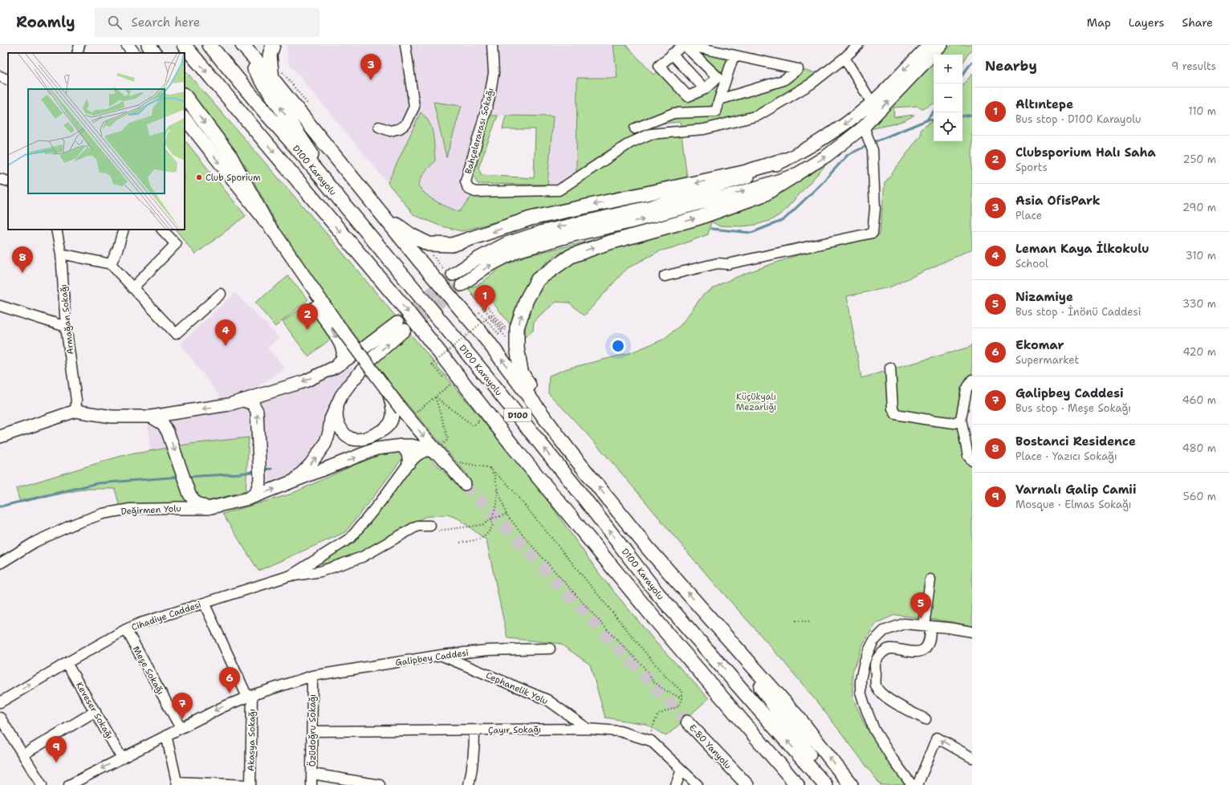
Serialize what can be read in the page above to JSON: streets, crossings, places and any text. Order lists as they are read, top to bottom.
{
  "streets": {
    "highway": ["D100 Karayolu", "D100"],
    "main road": ["Değirmen Yolu", "E-80 Yanyolu"],
    "street": [
      "Bahçelerarası Sokağı",
      "Armağan Sokağı",
      "Cihadiye Caddesi",
      "Galipbey Caddesi",
      "Meşe Sokağı",
      "Cephanelik Yolu",
      "Keveser Sokağı",
      "Çayır Sokağı",
      "Özüdoğru Sokağı",
      "Akasya Sokağı"
    ]
  },
  "crossings": [
    ["Cihadiye Caddesi", "Meşe Sokağı"],
    ["Cihadiye Caddesi", "Keveser Sokağı"],
    ["Galipbey Caddesi", "Meşe Sokağı"],
    ["Galipbey Caddesi", "Cephanelik Yolu"],
    ["Galipbey Caddesi", "Keveser Sokağı"],
    ["Galipbey Caddesi", "Özüdoğru Sokağı"],
    ["Galipbey Caddesi", "Akasya Sokağı"],
    ["Cephanelik Yolu", "Çayır Sokağı"],
    ["Çayır Sokağı", "Özüdoğru Sokağı"]
  ],
  "parks": ["Küçükyalı Mezarlığı"],
  "places": ["Club Sporium"],
  "page": {
    "header": "Roamly",
    "search": "Search here",
    "nav": ["Map", "Layers", "Share"],
    "heading": ["Nearby", "9 results"],
    "pins": [
      "3",
      "8",
      "1",
      "2",
      "4",
      "5",
      "6",
      "7",
      "9"
    ],
    "map_buttons": ["+", "−"],
    "list": [
      {
        "mark": "1",
        "name": "Altıntepe",
        "note": "Bus stop · D100 Karayolu",
        "value": "110 m"
      },
      {
        "mark": "2",
        "name": "Clubsporium Halı Saha",
        "note": "Sports",
        "value": "250 m"
      },
      {
        "mark": "3",
        "name": "Asia OfisPark",
        "note": "Place",
        "value": "290 m"
      },
      {
        "mark": "4",
        "name": "Leman Kaya İlkokulu",
        "note": "School",
        "value": "310 m"
      },
      {
        "mark": "5",
        "name": "Nizamiye",
        "note": "Bus stop · İnönü Caddesi",
        "value": "330 m"
      },
      {
        "mark": "6",
        "name": "Ekomar",
        "note": "Supermarket",
        "value": "420 m"
      },
      {
        "mark": "7",
        "name": "Galipbey Caddesi",
        "note": "Bus stop · Meşe Sokağı",
        "value": "460 m"
      },
      {
        "mark": "8",
        "name": "Bostanci Residence",
        "note": "Place · Yazıcı Sokağı",
        "value": "480 m"
      },
      {
        "mark": "9",
        "name": "Varnalı Galip Camii",
        "note": "Mosque · Elmas Sokağı",
        "value": "560 m"
      }
    ]
  }
}
